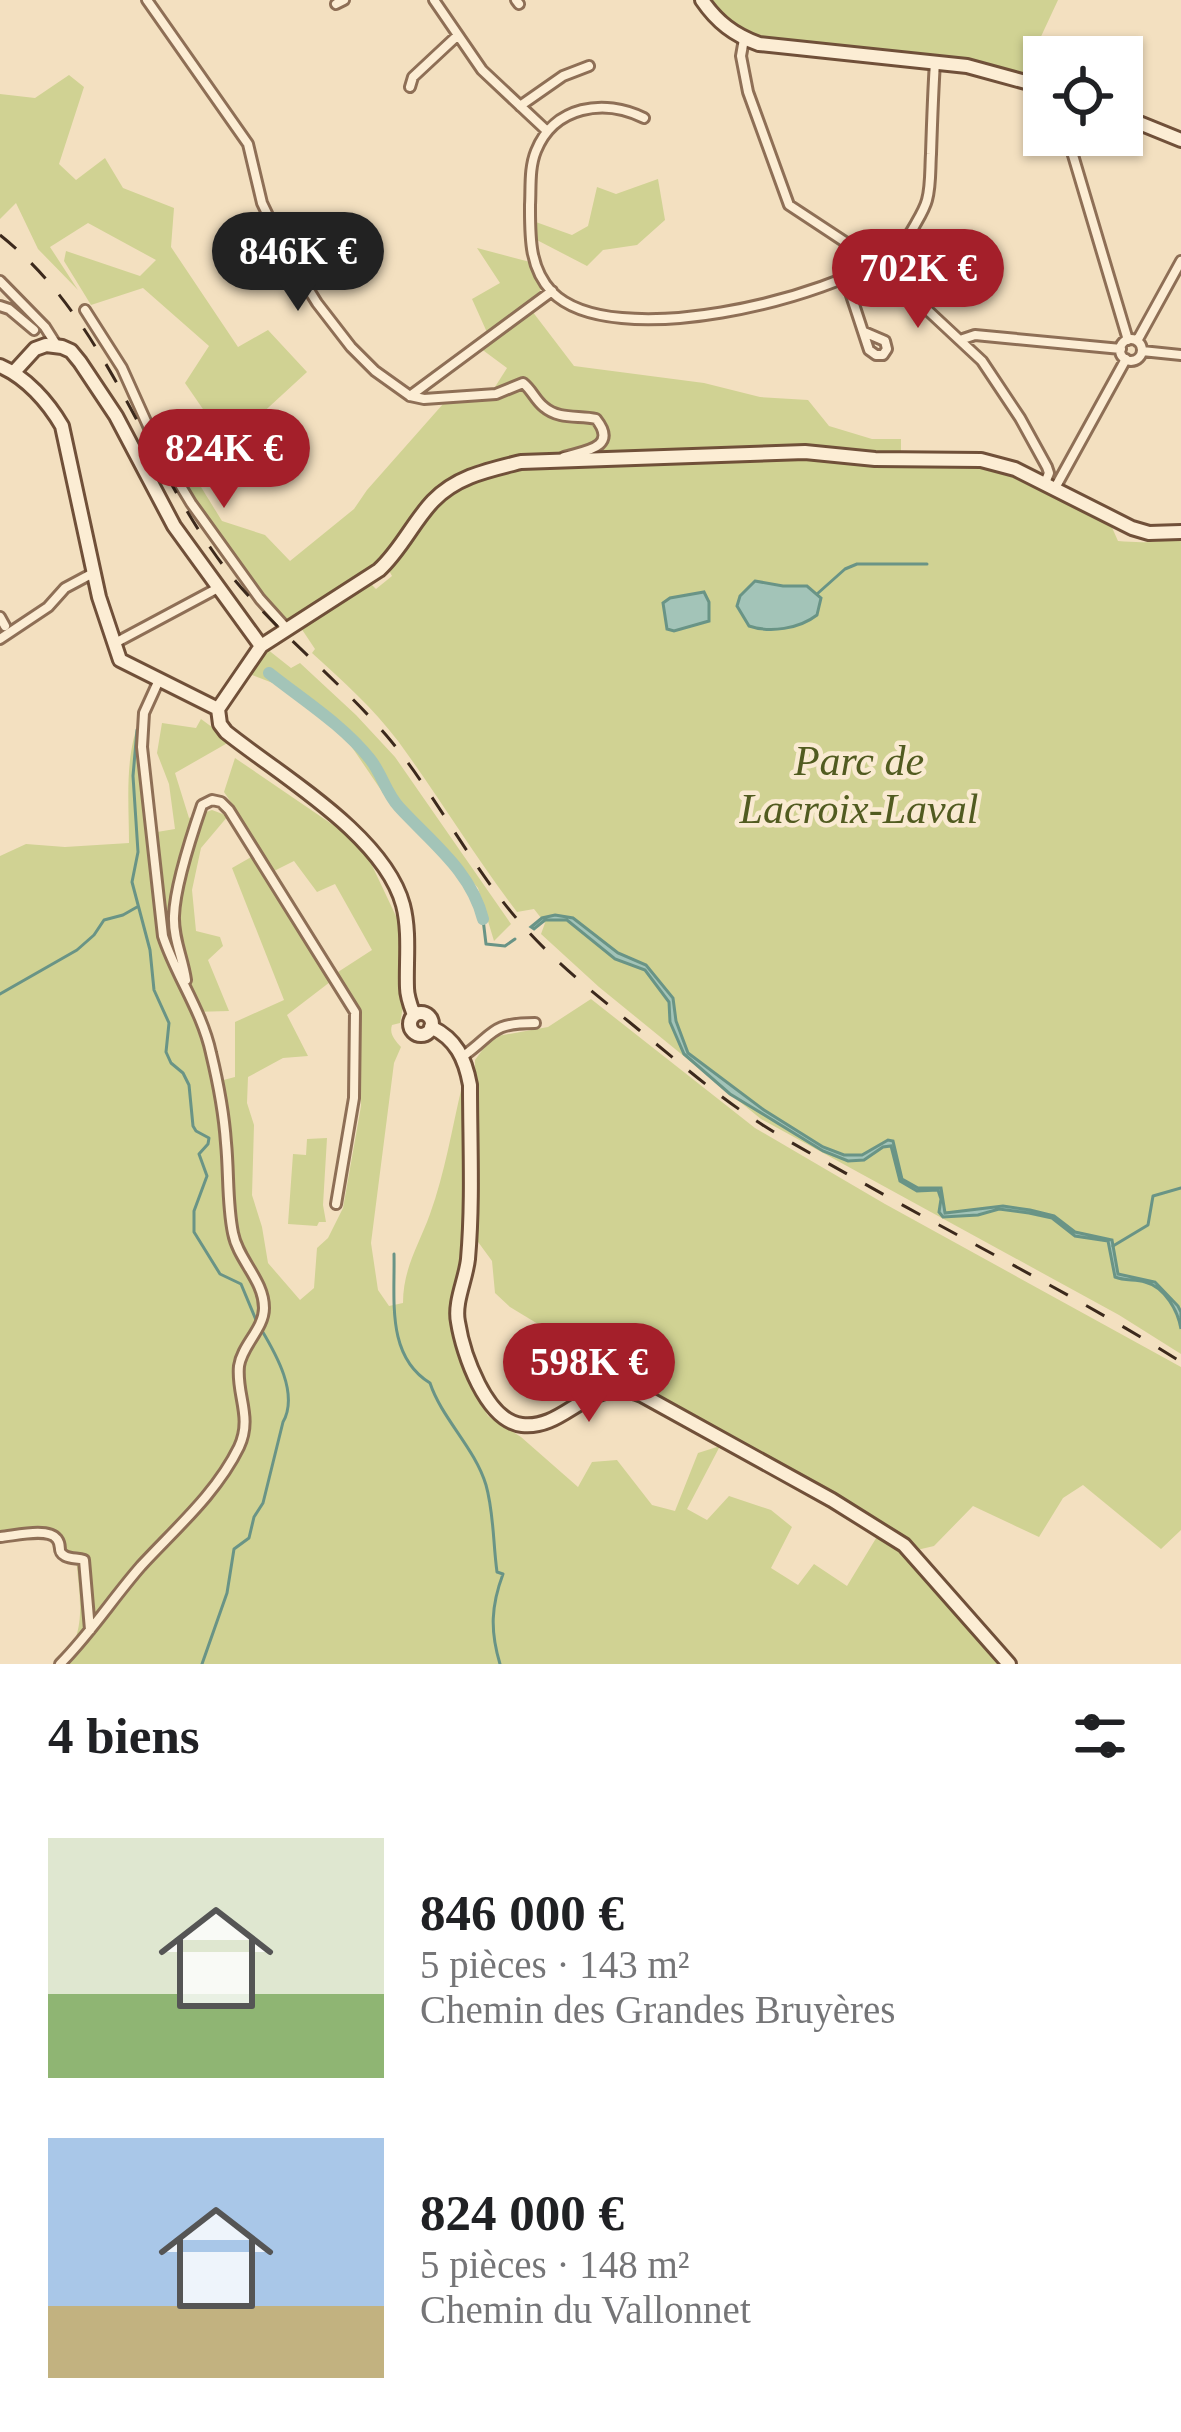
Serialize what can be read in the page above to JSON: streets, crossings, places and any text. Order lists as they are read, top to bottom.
{
  "parks": ["Parc de Lacroix-Laval"],
  "page": {
    "price": [
      "846K €",
      "702K €",
      "824K €",
      "598K €"
    ],
    "heading": "4 biens",
    "list": [
      {
        "name": "846 000 €",
        "note": "5 pièces · 143 m² · Chemin des Grandes Bruyères"
      },
      {
        "name": "824 000 €",
        "note": "5 pièces · 148 m² · Chemin du Vallonnet"
      }
    ]
  }
}
